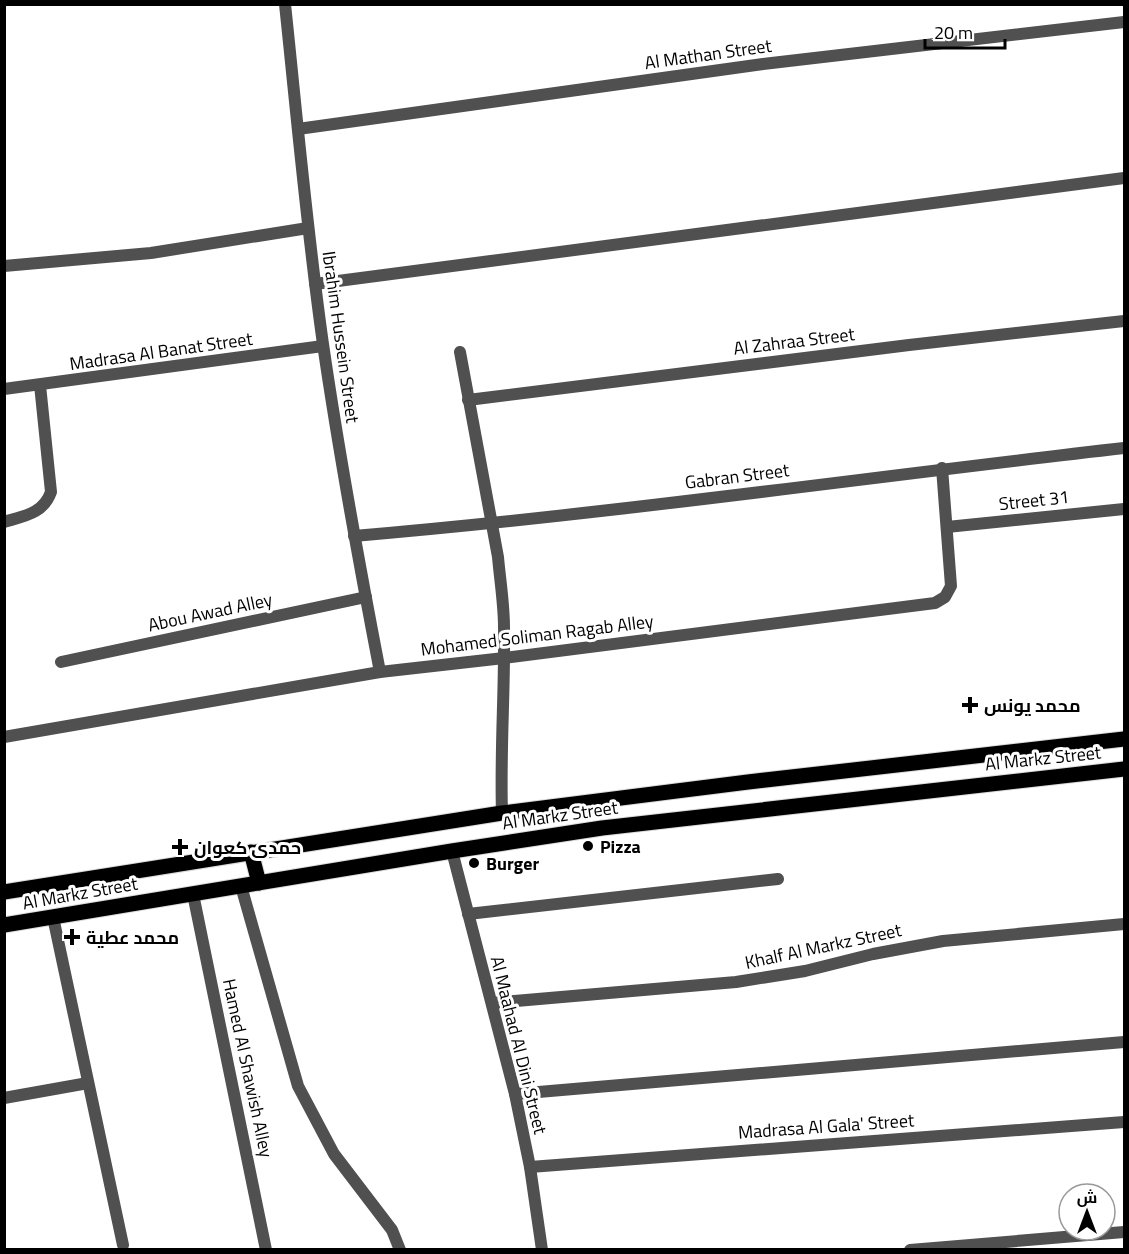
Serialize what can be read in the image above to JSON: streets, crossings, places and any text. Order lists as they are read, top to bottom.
{
  "streets": {
    "main road": ["Al Markz Street"],
    "street": [
      "Al Mathan Street",
      "Ibrahim Hussein Street",
      "Al Zahraa Street",
      "Madrasa Al Banat Street",
      "Gabran Street",
      "Street 31",
      "Abou Awad Alley",
      "Mohamed Soliman Ragab Alley",
      "Khalf Al Markz Street",
      "Al Maahad Al Dini Street",
      "Hamed Al Shawish Alley",
      "Madrasa Al Gala' Street"
    ]
  },
  "crossings": [
    ["Al Mathan Street", "Ibrahim Hussein Street"],
    ["Ibrahim Hussein Street", "Madrasa Al Banat Street"],
    ["Ibrahim Hussein Street", "Gabran Street"],
    ["Ibrahim Hussein Street", "Abou Awad Alley"],
    ["Ibrahim Hussein Street", "Mohamed Soliman Ragab Alley"],
    ["Gabran Street", "Mohamed Soliman Ragab Alley"],
    ["Street 31", "Mohamed Soliman Ragab Alley"],
    ["Al Markz Street", "Al Maahad Al Dini Street"],
    ["Al Markz Street", "Hamed Al Shawish Alley"],
    ["Khalf Al Markz Street", "Al Maahad Al Dini Street"],
    ["Al Maahad Al Dini Street", "Madrasa Al Gala' Street"]
  ],
  "places": {
    "health": ["محمد يونس", "حمدى كعوان", "محمد عطية"],
    "other": ["Pizza", "Burger"]
  },
  "scale_bar": "20 m",
  "north": "top"
}
